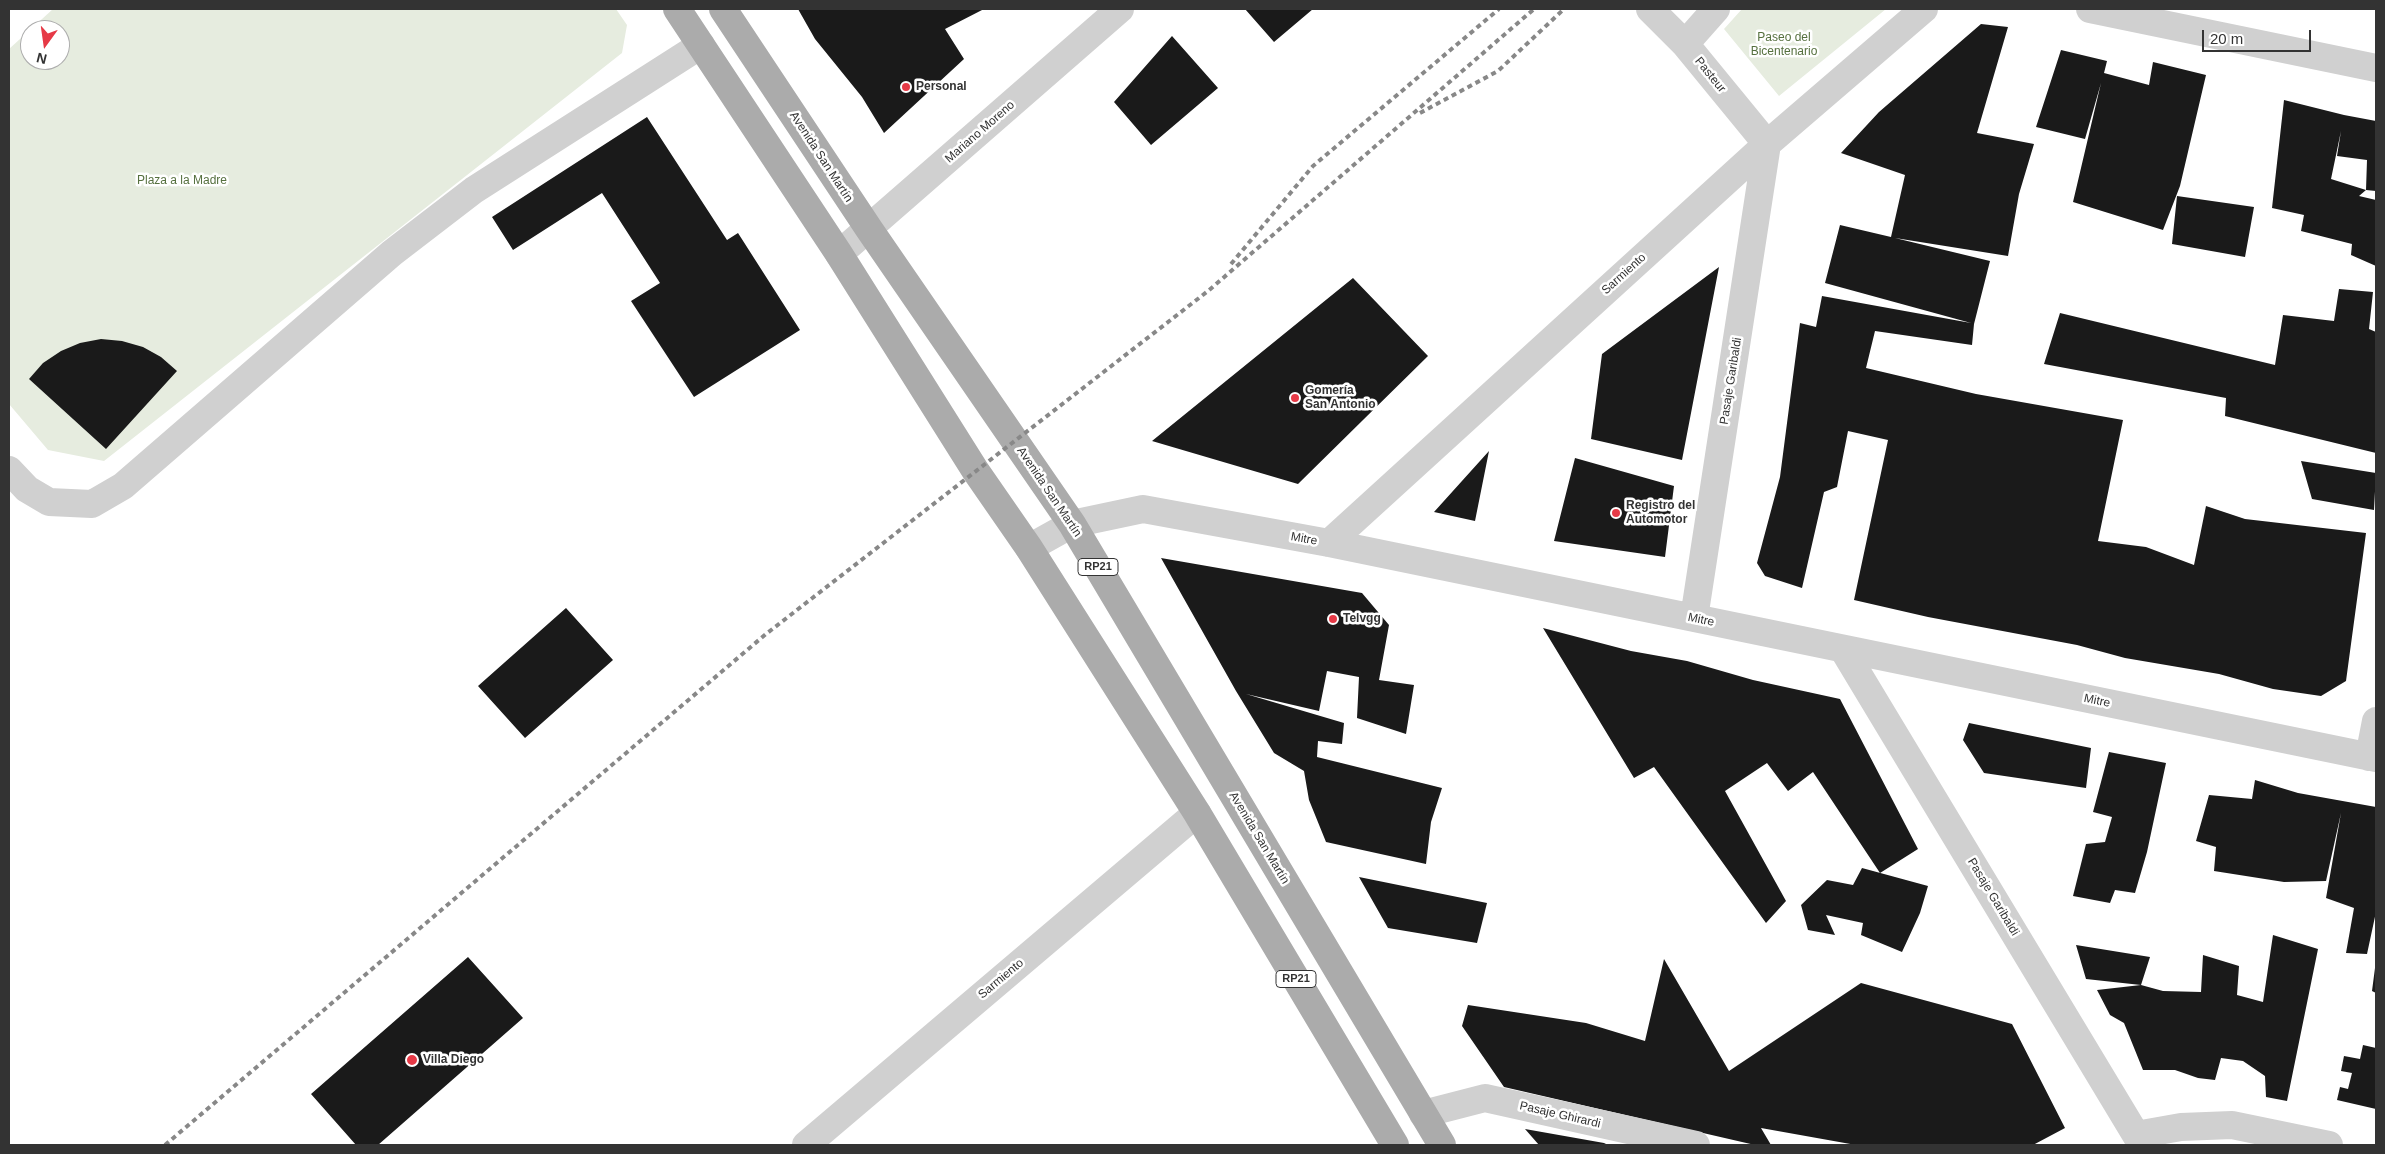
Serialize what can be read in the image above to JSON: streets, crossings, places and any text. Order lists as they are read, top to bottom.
{
  "streets": {
    "main road": ["Avenida San Martín", "RP21"],
    "street": [
      "Pasteur",
      "Mariano Moreno",
      "Sarmiento",
      "Pasaje Garibaldi",
      "Mitre",
      "Pasaje Ghirardi"
    ]
  },
  "crossings": [
    ["Pasteur", "Sarmiento"],
    ["Pasteur", "Pasaje Garibaldi"],
    ["Mariano Moreno", "Avenida San Martín"],
    ["Mariano Moreno", "RP21"],
    ["Avenida San Martín", "Mitre"],
    ["Avenida San Martín", "Pasaje Ghirardi"],
    ["Sarmiento", "Pasaje Garibaldi"],
    ["Sarmiento", "Mitre"],
    ["Sarmiento", "RP21"],
    ["Pasaje Garibaldi", "Mitre"],
    ["Mitre", "RP21"]
  ],
  "parks": ["Paseo del Bicentenario", "Plaza a la Madre"],
  "places": [
    "Personal",
    "Gomería San Antonio",
    "Registro del Automotor",
    "Telvgg",
    "Villa Diego"
  ],
  "scale_bar": "20 m",
  "north": "bottom"
}
